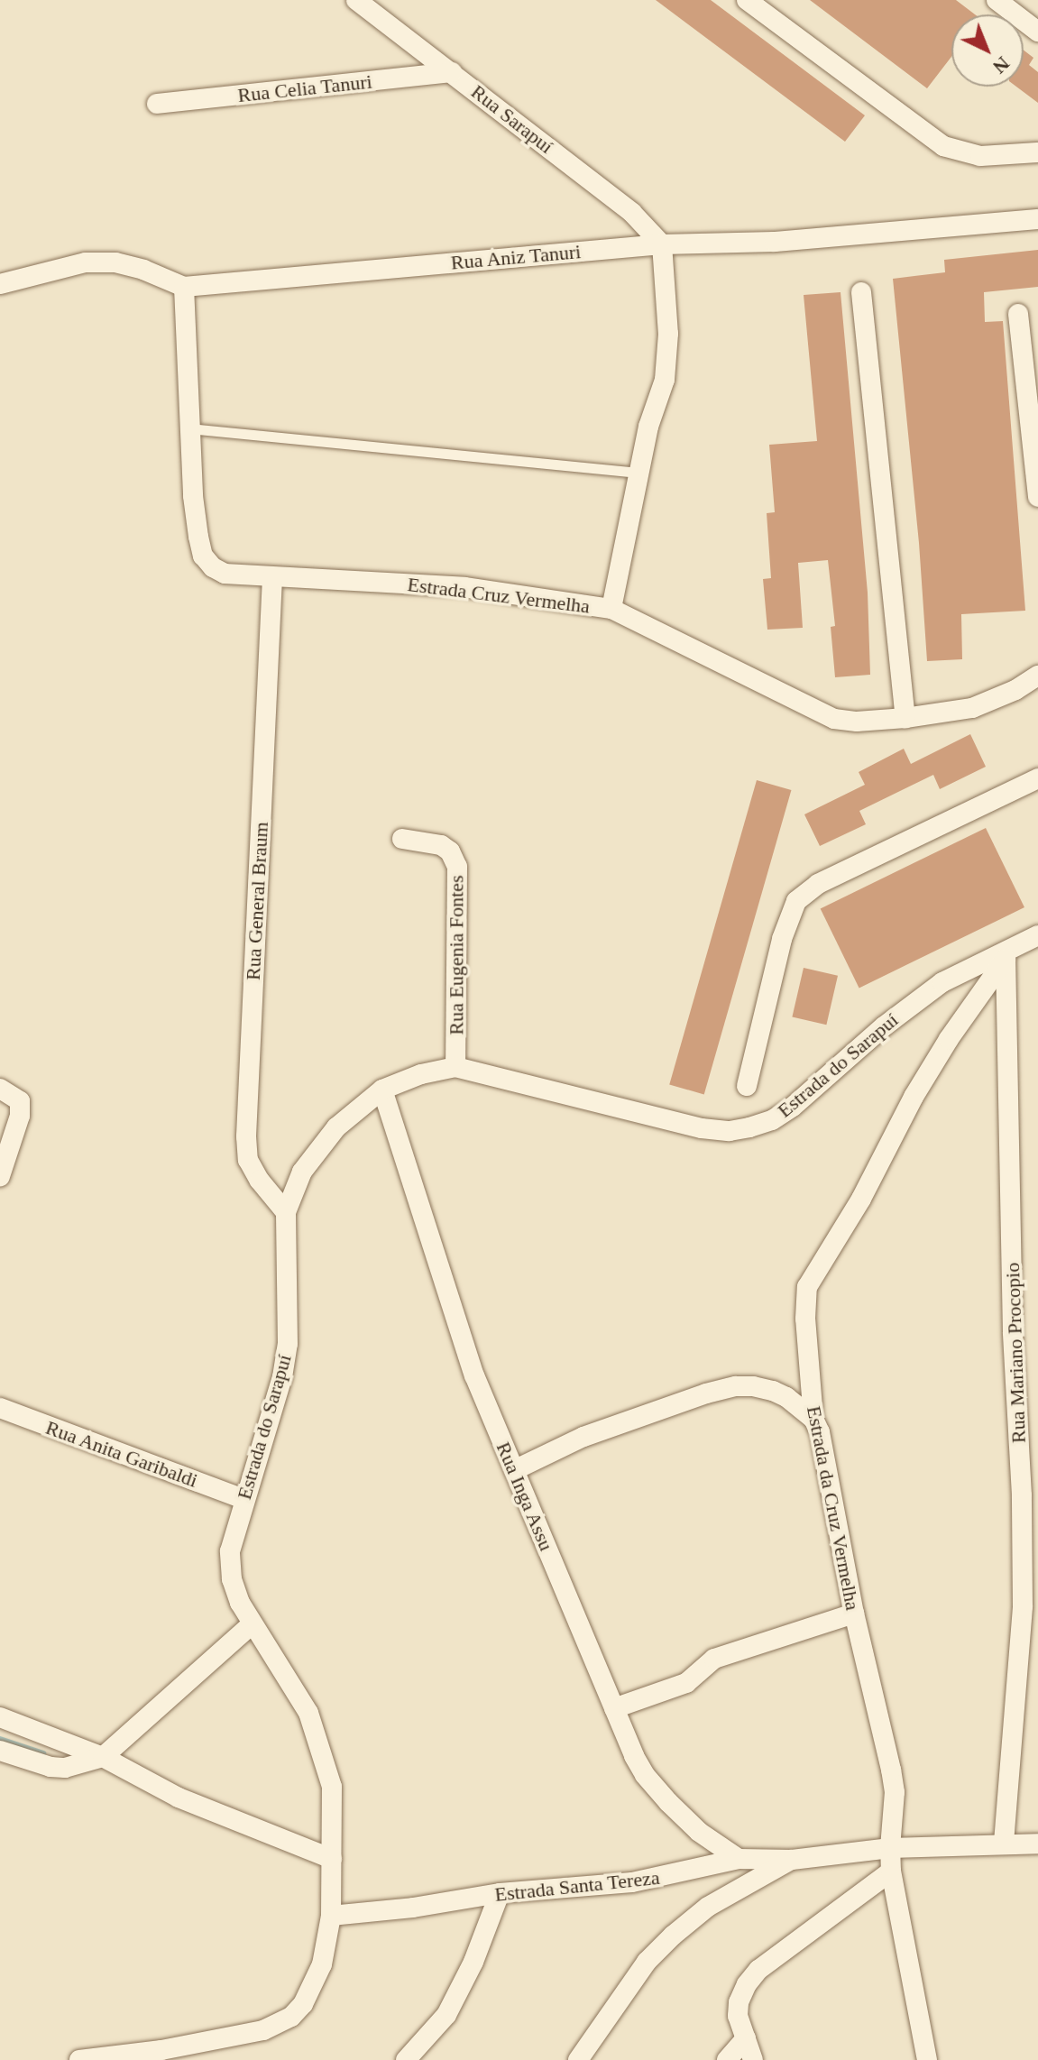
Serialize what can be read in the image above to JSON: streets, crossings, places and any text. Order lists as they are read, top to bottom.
{
  "streets": {
    "street": [
      "Rua Celia Tanuri",
      "Rua Sarapuí",
      "Rua Aniz Tanuri",
      "Estrada Cruz Vermelha",
      "Rua General Braum",
      "Rua Eugenia Fontes",
      "Estrada do Sarapuí",
      "Rua Mariano Procopio",
      "Rua Anita Garibaldi",
      "Rua Inga Assu",
      "Estrada da Cruz Vermelha",
      "Estrada Santa Tereza"
    ]
  },
  "crossings": [
    ["Rua Celia Tanuri", "Rua Sarapuí"],
    ["Rua Sarapuí", "Rua Aniz Tanuri"],
    ["Rua Aniz Tanuri", "Estrada Cruz Vermelha"],
    ["Estrada Cruz Vermelha", "Rua General Braum"],
    ["Rua General Braum", "Estrada do Sarapuí"],
    ["Rua Eugenia Fontes", "Estrada do Sarapuí"],
    ["Estrada do Sarapuí", "Rua Mariano Procopio"],
    ["Estrada do Sarapuí", "Rua Anita Garibaldi"],
    ["Estrada do Sarapuí", "Rua Inga Assu"],
    ["Estrada do Sarapuí", "Estrada da Cruz Vermelha"],
    ["Estrada do Sarapuí", "Estrada Santa Tereza"],
    ["Rua Mariano Procopio", "Estrada da Cruz Vermelha"],
    ["Rua Mariano Procopio", "Estrada Santa Tereza"],
    ["Rua Inga Assu", "Estrada Santa Tereza"],
    ["Estrada da Cruz Vermelha", "Estrada Santa Tereza"]
  ],
  "north": "bottom right"
}
